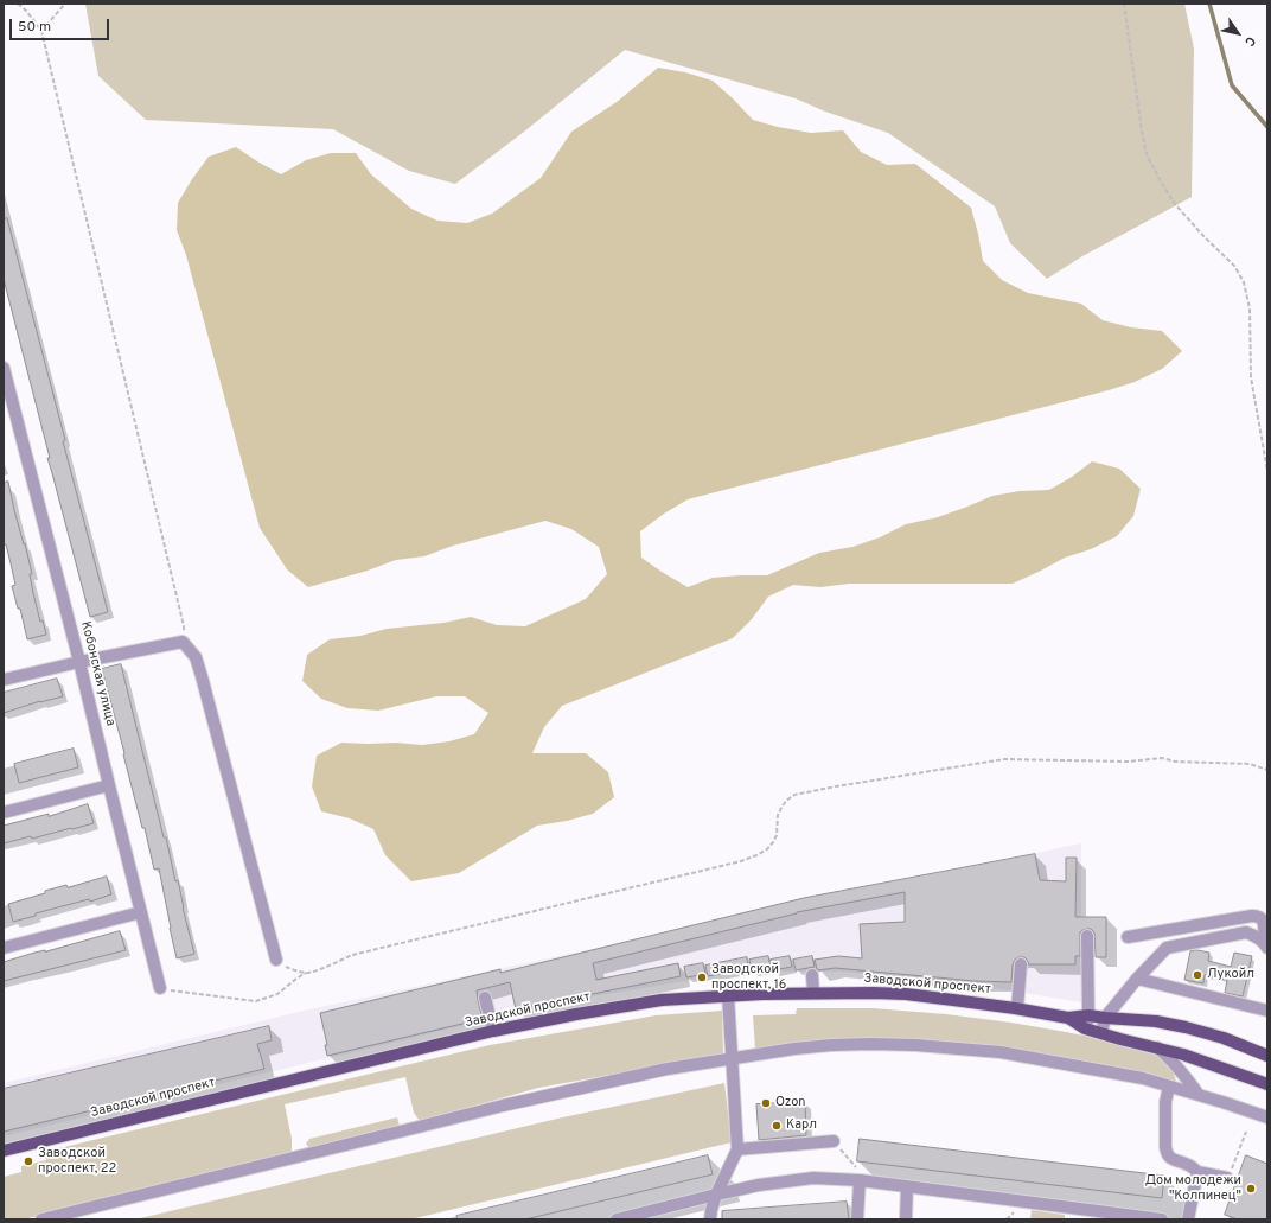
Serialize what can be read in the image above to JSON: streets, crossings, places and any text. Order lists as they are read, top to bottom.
{
  "streets": {
    "main road": ["Заводской проспект"],
    "street": ["Кобонская улица"]
  },
  "places": [
    "Лукойл",
    "Заводской проспект, 16",
    "Ozon",
    "Карл",
    "Заводской проспект, 22",
    "Дом молодежи \"Колпинец\""
  ],
  "scale_bar": "50 m",
  "north": "bottom right"
}
